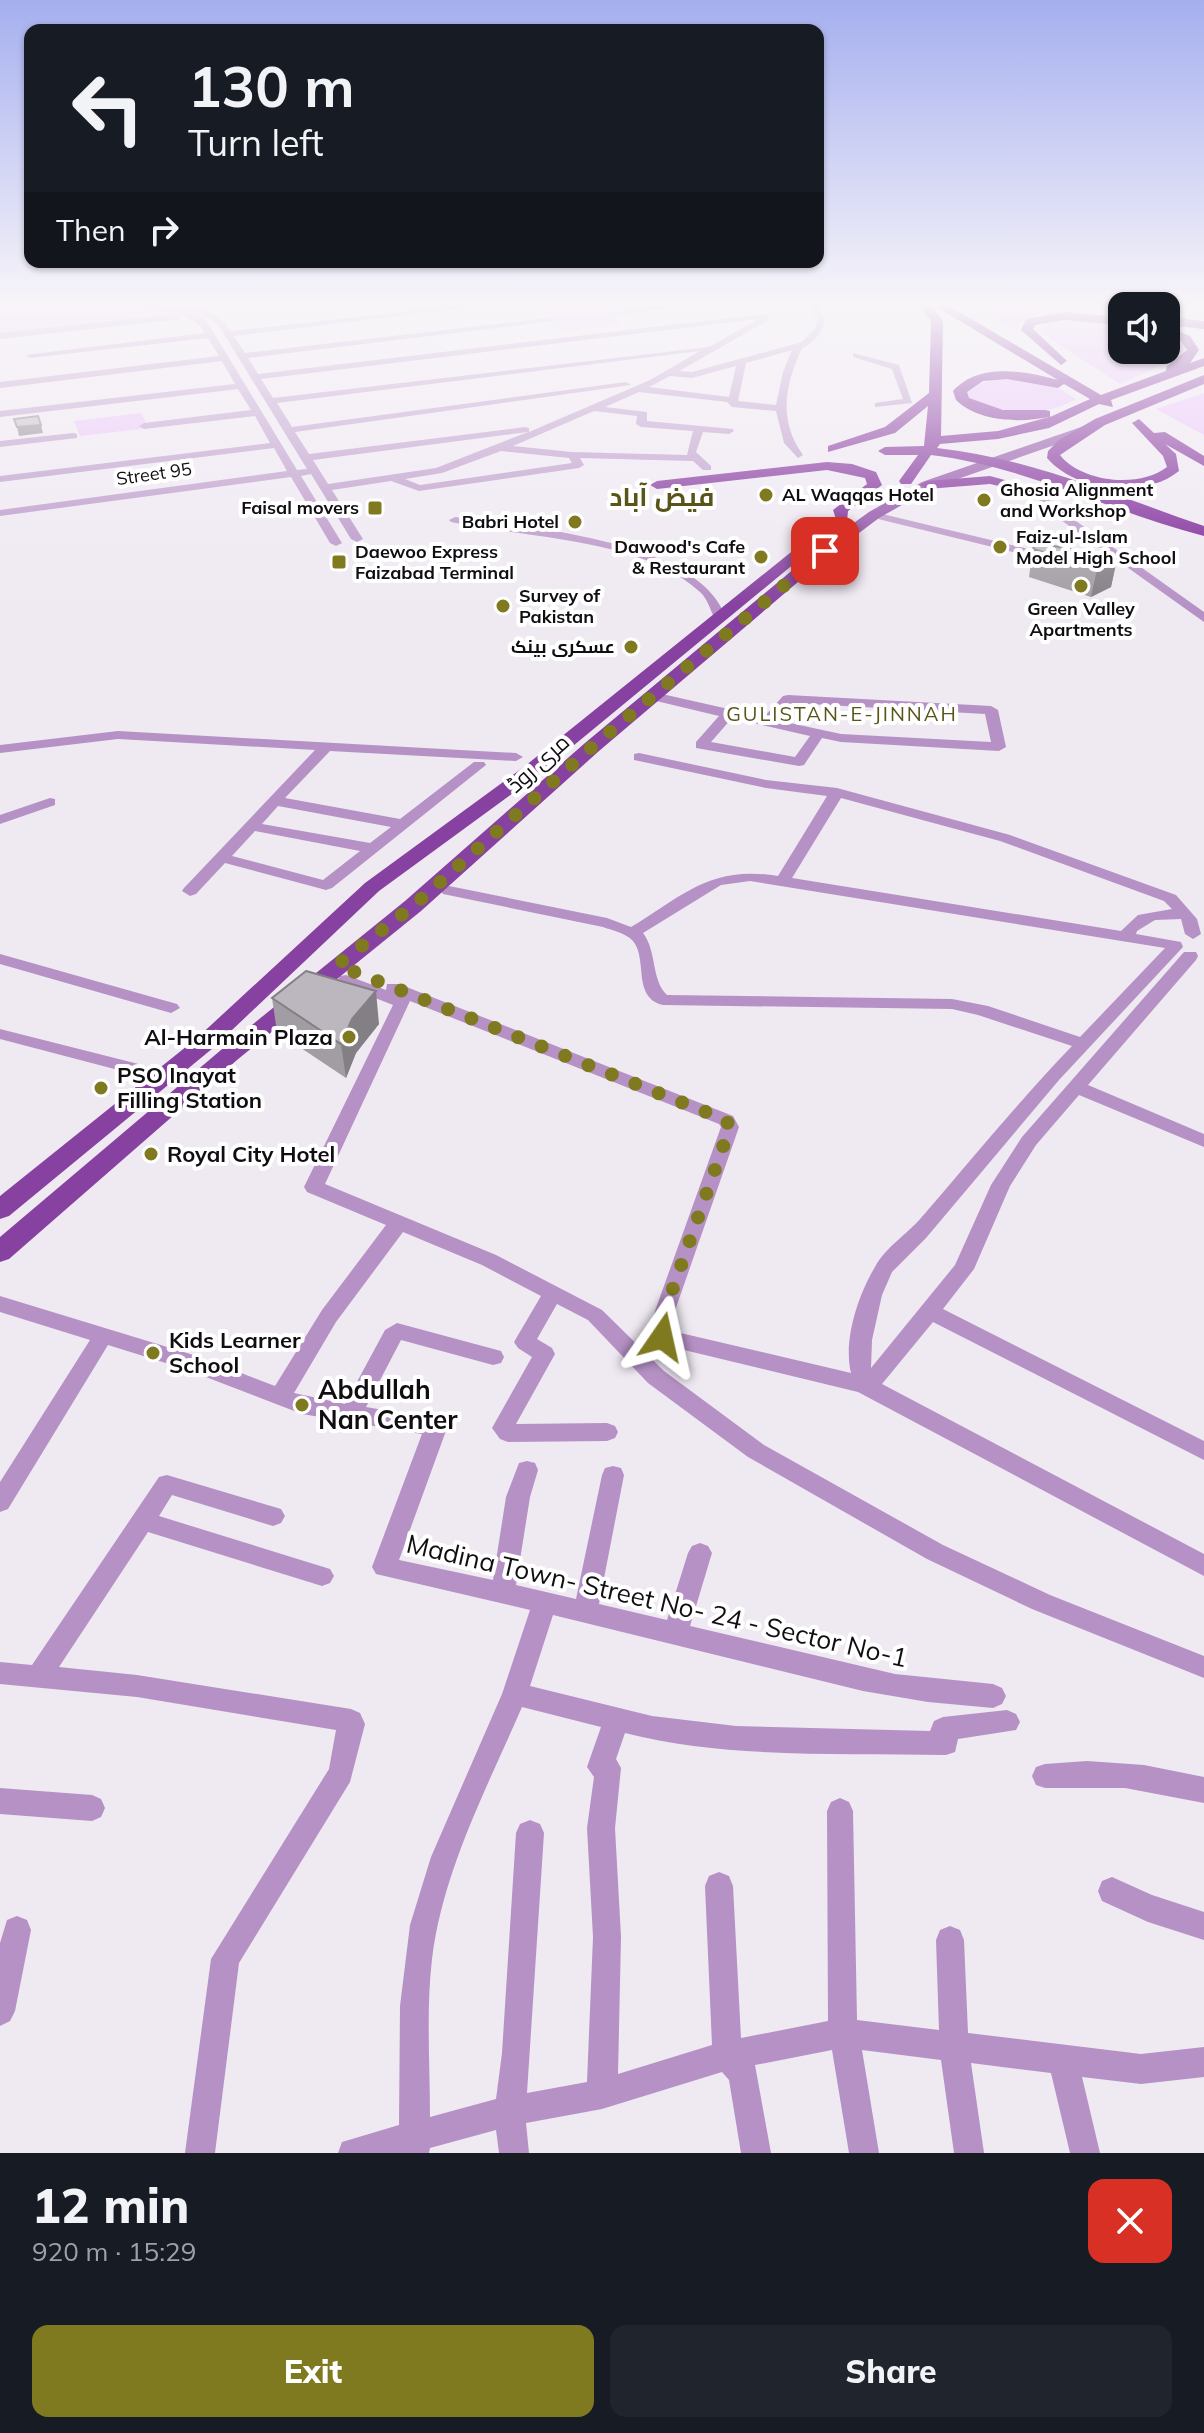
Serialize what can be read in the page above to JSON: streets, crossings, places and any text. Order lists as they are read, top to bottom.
{
  "streets": {
    "highway": ["مری روڈ"],
    "street": ["Street 95", "Madina Town- Street No- 24 - Sector No-1"]
  },
  "districts": ["فیض آباد", "GULISTAN-E-JINNAH"],
  "places": {
    "other": [
      "AL Waqqas Hotel",
      "Ghosia Alignment and Workshop",
      "Babri Hotel",
      "Faiz-ul-Islam Model High School",
      "Dawood's Cafe & Restaurant",
      "Green Valley Apartments",
      "Survey of Pakistan",
      "عسکری بینک",
      "Al-Harmain Plaza",
      "PSO Inayat Filling Station",
      "Royal City Hotel",
      "Kids Learner School",
      "Abdullah Nan Center"
    ],
    "transit": ["Faisal movers", "Daewoo Express Faizabad Terminal"]
  },
  "page": {
    "turn": ["130 m", "Turn left"],
    "then": "Then",
    "heading": ["12 min", "920 m · 15:29"],
    "buttons": ["Exit", "Share"]
  }
}
